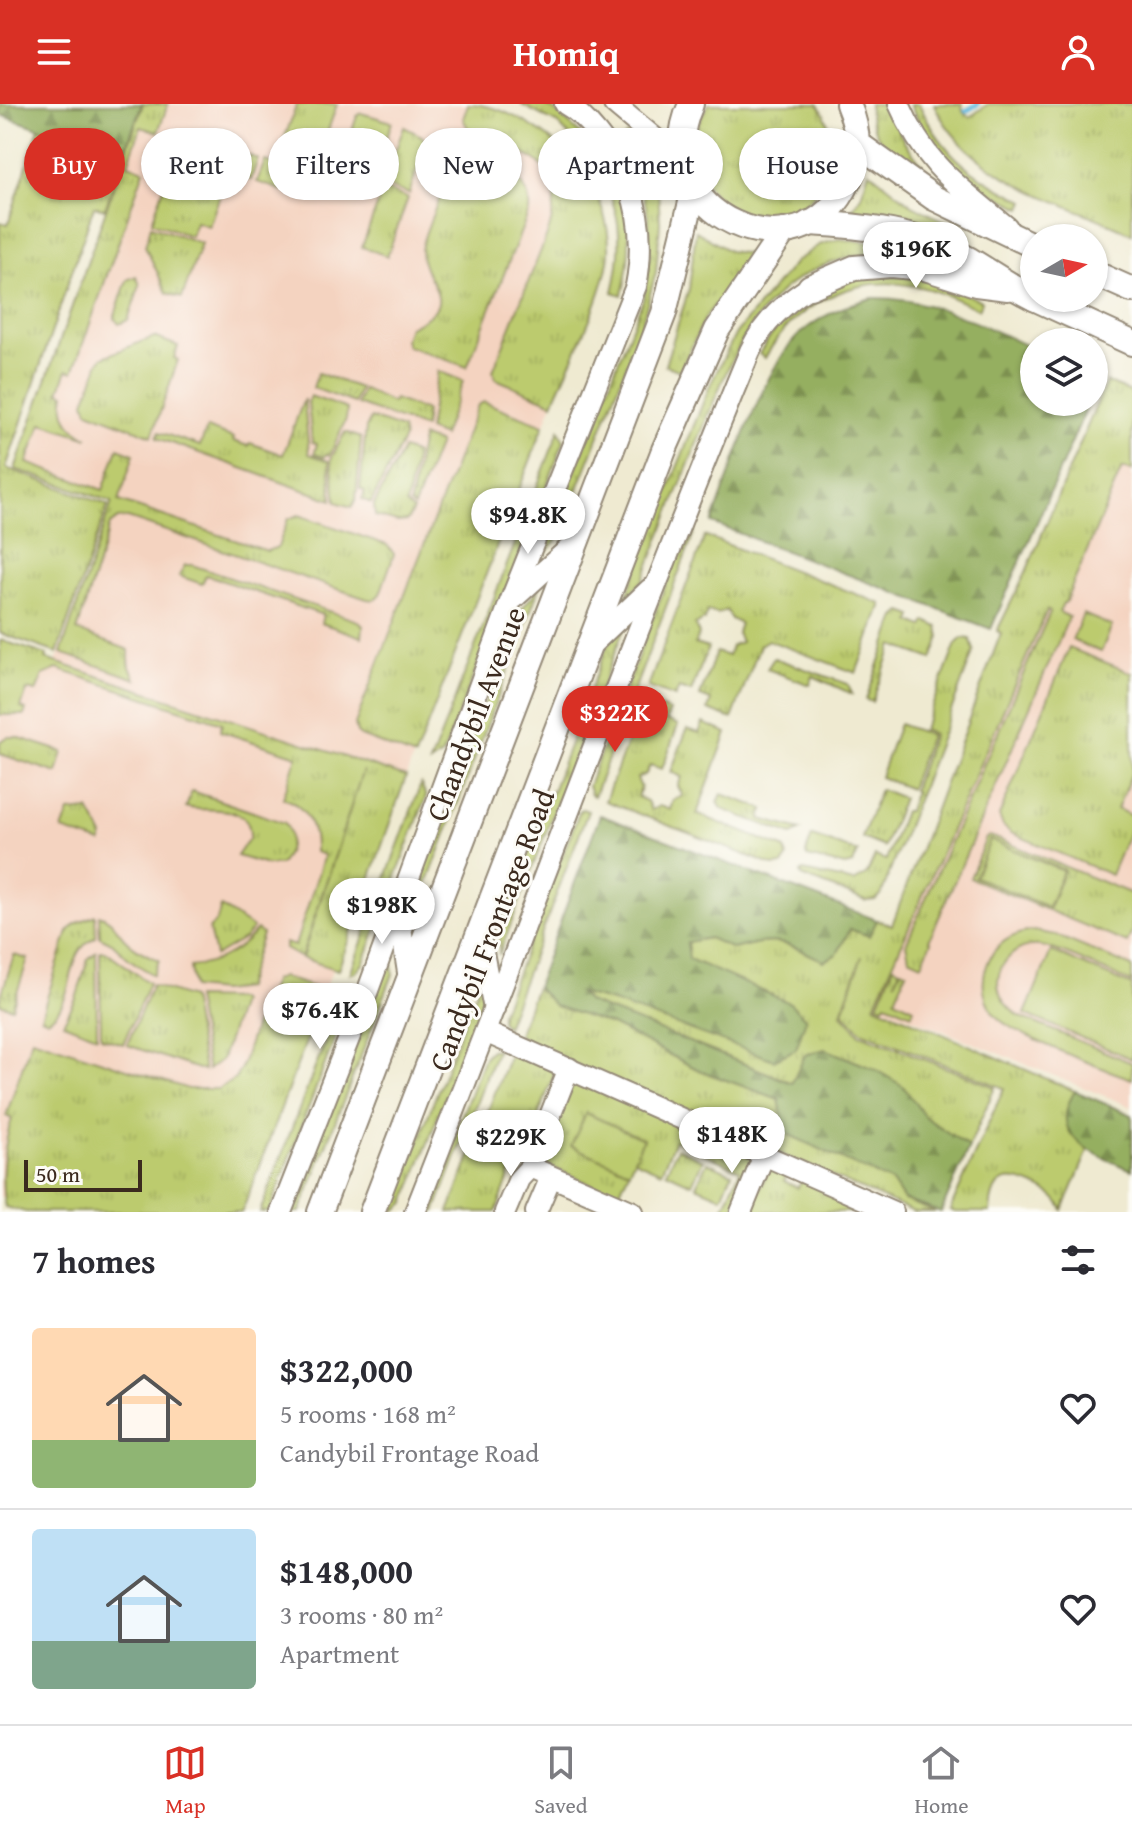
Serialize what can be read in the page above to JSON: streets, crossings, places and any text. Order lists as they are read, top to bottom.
{
  "streets": {
    "main road": ["Chandybil Avenue"],
    "street": ["Candybil Frontage Road"]
  },
  "scale_bar": "50 m",
  "north": "right",
  "page": {
    "header": "Homiq",
    "chip": [
      "Buy",
      "Rent",
      "Filters",
      "New",
      "Apartment",
      "House"
    ],
    "price": [
      "$196K",
      "$94.8K",
      "$322K",
      "$198K",
      "$76.4K",
      "$148K",
      "$229K"
    ],
    "scale": "50 m",
    "heading": "7 homes",
    "list": [
      {
        "name": "$322,000",
        "note": "5 rooms · 168 m² · Candybil Frontage Road"
      },
      {
        "name": "$148,000",
        "note": "3 rooms · 80 m² · Apartment"
      }
    ],
    "tabs": ["Map", "Saved", "Home"]
  }
}
